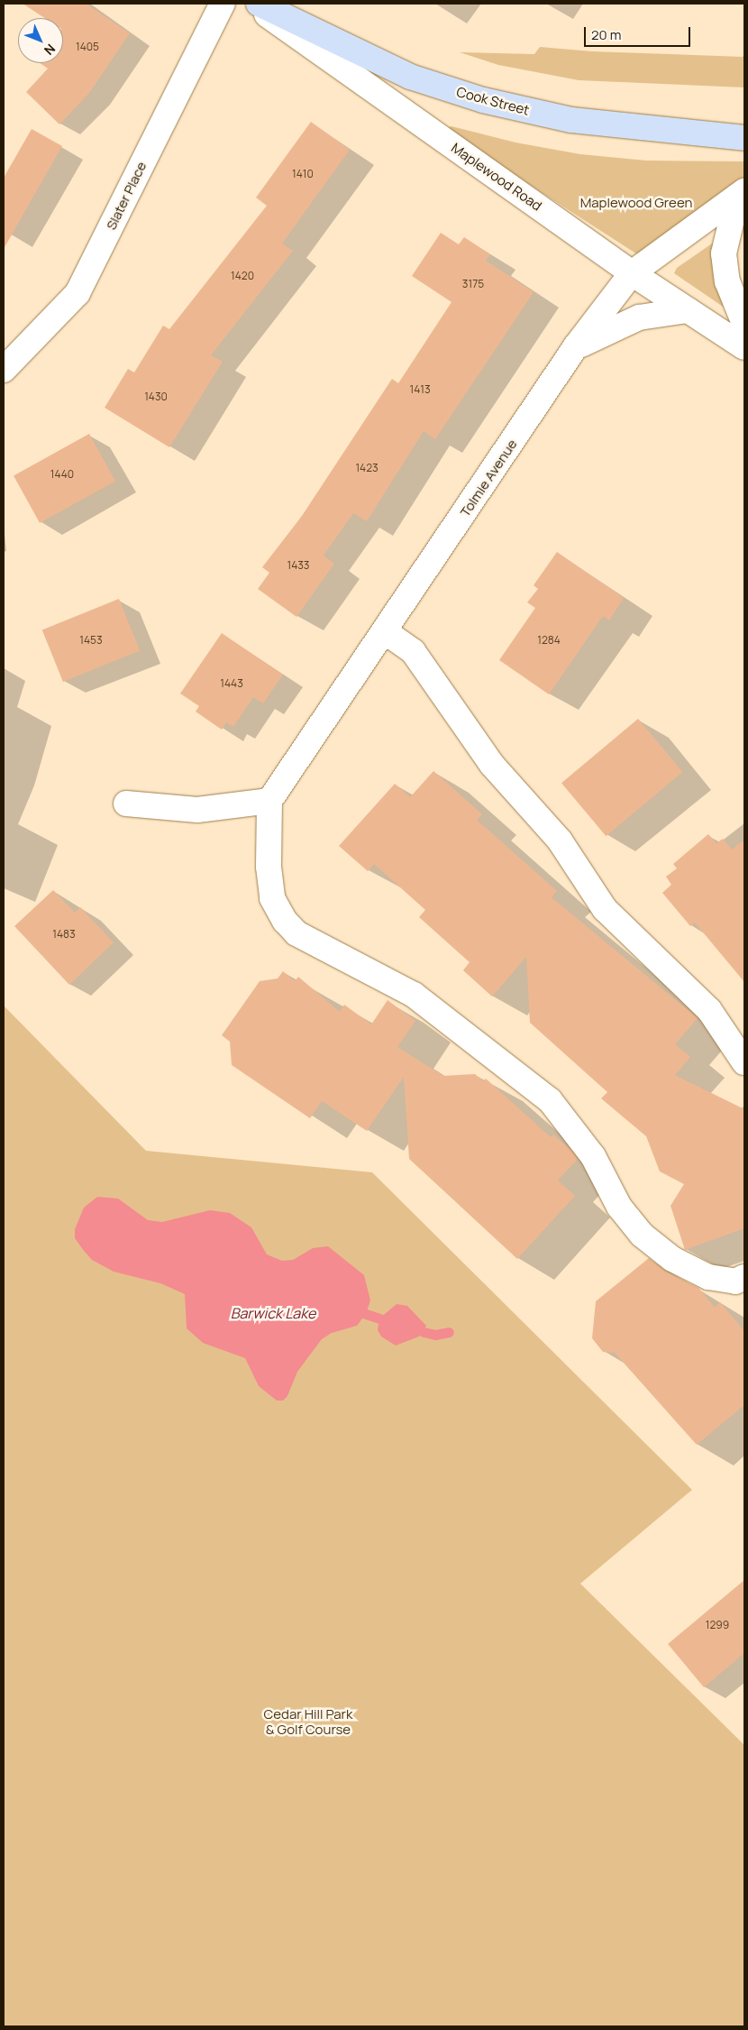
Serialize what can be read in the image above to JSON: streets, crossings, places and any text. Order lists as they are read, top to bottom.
{
  "streets": {
    "main road": ["Cook Street"],
    "street": ["Maplewood Road", "Slater Place", "Tolmie Avenue"]
  },
  "crossings": [
    ["Maplewood Road", "Tolmie Avenue"]
  ],
  "water": ["Barwick Lake"],
  "parks": ["Maplewood Green", "Cedar Hill Park & Golf Course"],
  "house_numbers": [
    "1405",
    "1410",
    "1420",
    "3175",
    "1413",
    "1430",
    "1423",
    "1440",
    "1433",
    "1453",
    "1284",
    "1443",
    "1483",
    "1299"
  ],
  "scale_bar": "20 m",
  "north": "bottom right"
}
